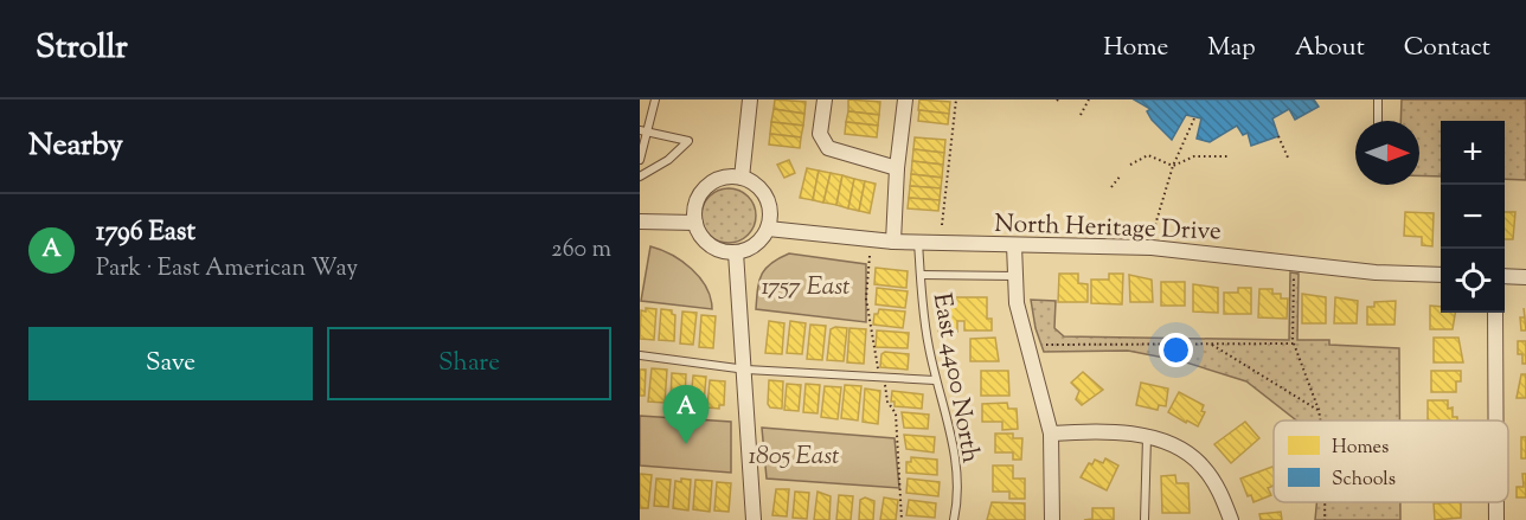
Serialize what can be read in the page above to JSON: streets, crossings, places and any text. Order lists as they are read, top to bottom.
{
  "streets": {
    "street": ["North Heritage Drive"],
    "lane": ["East 4400 North"]
  },
  "crossings": [
    ["North Heritage Drive", "East 4400 North"]
  ],
  "parks": ["1757 East", "1805 East"],
  "legend": ["Homes", "Schools"],
  "north": "right",
  "page": {
    "header": "Strollr",
    "nav": [
      "Home",
      "Map",
      "About",
      "Contact"
    ],
    "heading": "Nearby",
    "map_buttons": ["+", "−"],
    "list": [
      {
        "mark": "A",
        "name": "1796 East",
        "note": "Park · East American Way",
        "value": "260 m"
      }
    ],
    "buttons": ["Save", "Share"],
    "pins": "A"
  }
}
